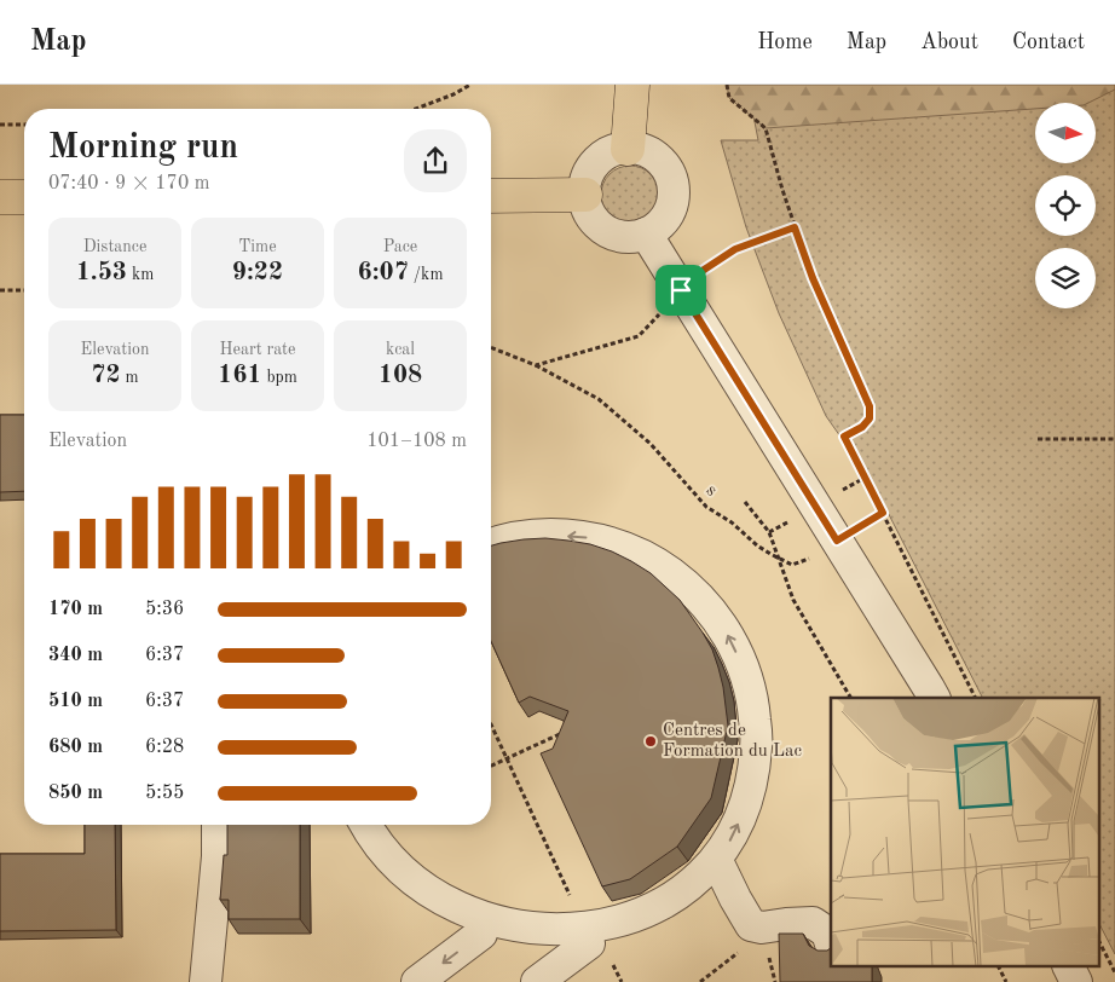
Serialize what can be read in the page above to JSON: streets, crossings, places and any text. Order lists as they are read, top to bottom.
{
  "streets": {
    "path": ["s"]
  },
  "places": ["Centres de Formation du Lac"],
  "north": "right",
  "page": {
    "header": "Map",
    "nav": [
      "Home",
      "Map",
      "About",
      "Contact"
    ],
    "heading": ["Morning run", "07:40 · 9 × 170 m"],
    "stats": [
      ["Distance", "1.53 km"],
      ["Time", "9:22"],
      ["Pace", "6:07 /km"],
      ["Elevation", "72 m"],
      ["Heart rate", "161 bpm"],
      ["kcal", "108"]
    ],
    "chart": ["Elevation", "101–108 m"],
    "list": [
      {
        "name": "170 m",
        "note": "5:36"
      },
      {
        "name": "340 m",
        "note": "6:37"
      },
      {
        "name": "510 m",
        "note": "6:37"
      },
      {
        "name": "680 m",
        "note": "6:28"
      },
      {
        "name": "850 m",
        "note": "5:55"
      }
    ]
  }
}
